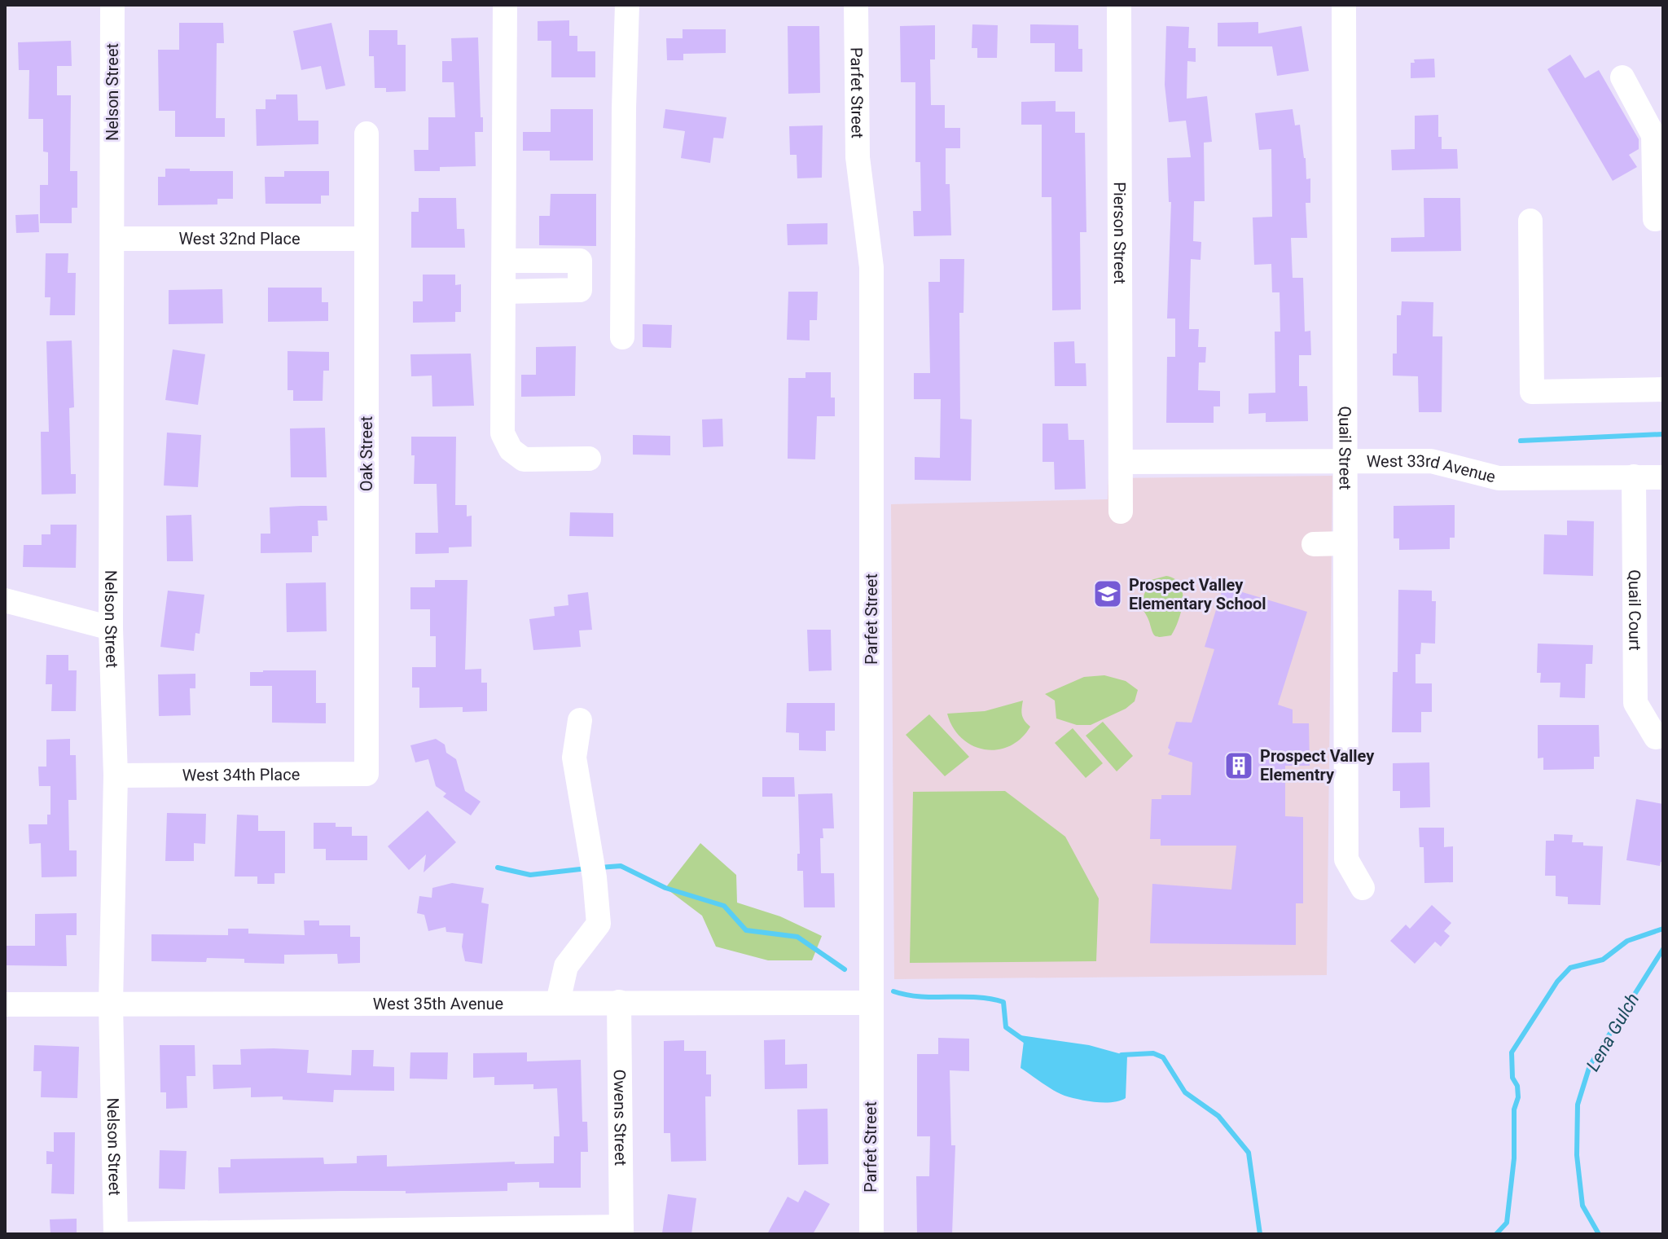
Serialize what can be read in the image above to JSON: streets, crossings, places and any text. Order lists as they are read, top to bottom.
{
  "streets": {
    "street": [
      "Nelson Street",
      "Parfet Street",
      "Pierson Street",
      "West 32nd Place",
      "Quail Street",
      "Oak Street",
      "West 33rd Avenue",
      "Quail Court",
      "West 34th Place",
      "West 35th Avenue",
      "Owens Street"
    ]
  },
  "crossings": [
    ["Nelson Street", "West 32nd Place"],
    ["Nelson Street", "West 34th Place"],
    ["Nelson Street", "West 35th Avenue"],
    ["Parfet Street", "West 35th Avenue"],
    ["Pierson Street", "West 33rd Avenue"],
    ["West 32nd Place", "Oak Street"],
    ["Quail Street", "West 33rd Avenue"],
    ["Oak Street", "West 34th Place"],
    ["West 33rd Avenue", "Quail Court"],
    ["West 35th Avenue", "Owens Street"]
  ],
  "water": ["Lena Gulch"],
  "places": {
    "school or university": ["Prospect Valley Elementary School"],
    "building": ["Prospect Valley Elementry"]
  }
}
